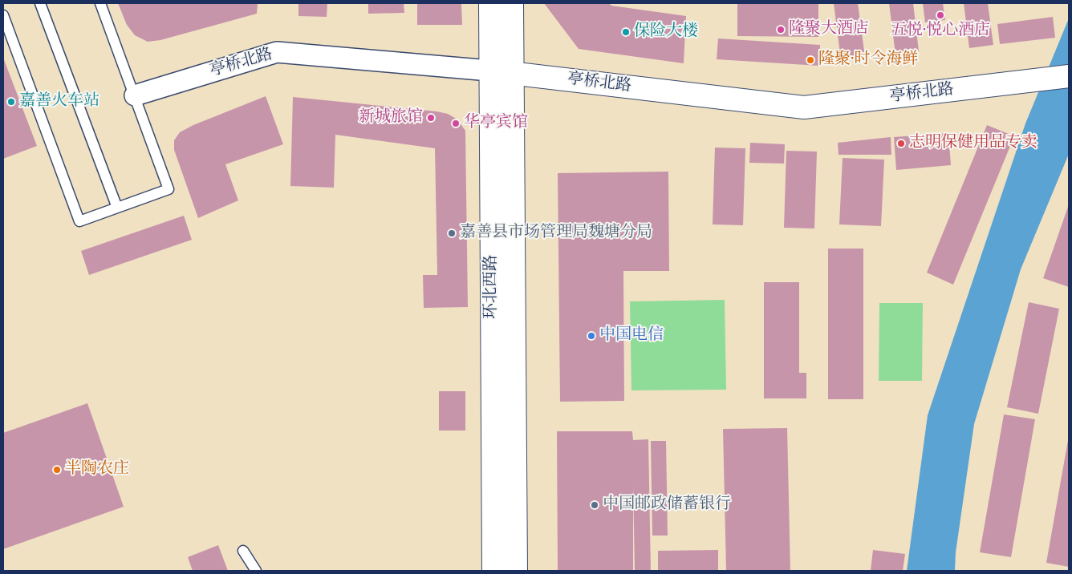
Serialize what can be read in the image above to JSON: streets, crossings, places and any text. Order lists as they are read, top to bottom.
{
  "streets": {
    "street": ["亭桥北路", "环北西路"]
  },
  "crossings": [
    ["亭桥北路", "环北西路"]
  ],
  "places": [
    "五悦·悦心酒店",
    "隆聚大酒店",
    "保险大楼",
    "隆聚·时令海鲜",
    "嘉善火车站",
    "新城旅馆",
    "华亭宾馆",
    "志明保健用品专卖",
    "嘉善县市场管理局魏塘分局",
    "中国电信",
    "半陶农庄",
    "中国邮政储蓄银行"
  ]
}
